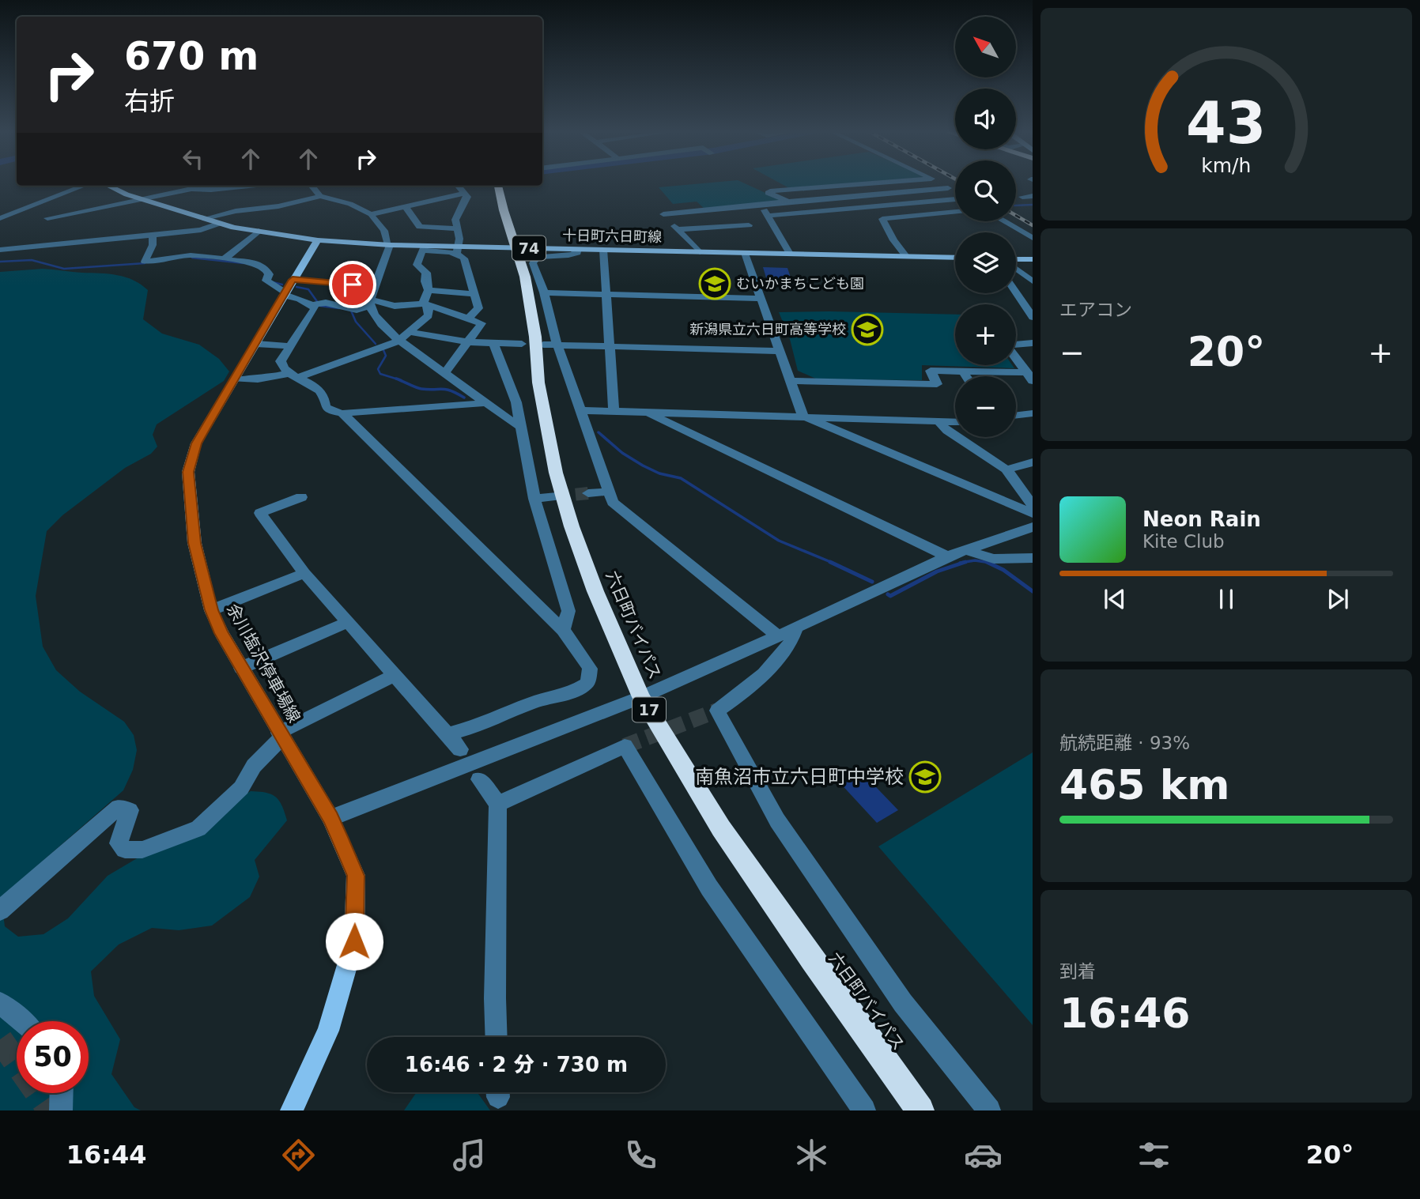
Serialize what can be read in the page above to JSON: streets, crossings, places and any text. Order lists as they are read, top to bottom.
{
  "streets": {
    "highway": ["六日町バイパス", "17"],
    "main road": ["十日町六日町線", "74", "余川塩沢停車場線"]
  },
  "crossings": [
    ["十日町六日町線", "六日町バイパス"]
  ],
  "places": {
    "school or university": ["むいかまちこども園", "新潟県立六日町高等学校", "南魚沼市立六日町中学校"]
  },
  "north": "top left",
  "page": {
    "map_buttons": ["+", "−"],
    "turn": ["670 m", "右折"],
    "tile": [
      "エアコン",
      ["航続距離 · 93%", "465 km"],
      ["到着", "16:46"]
    ],
    "heat": ["−", "20°", "+"],
    "song": ["Neon Rain", "Kite Club"],
    "limit": "50",
    "trip": "16:46 · 2 分 · 730 m",
    "tabs": ["16:44", "20°"],
    "gauge": ["43", "km/h"]
  }
}
